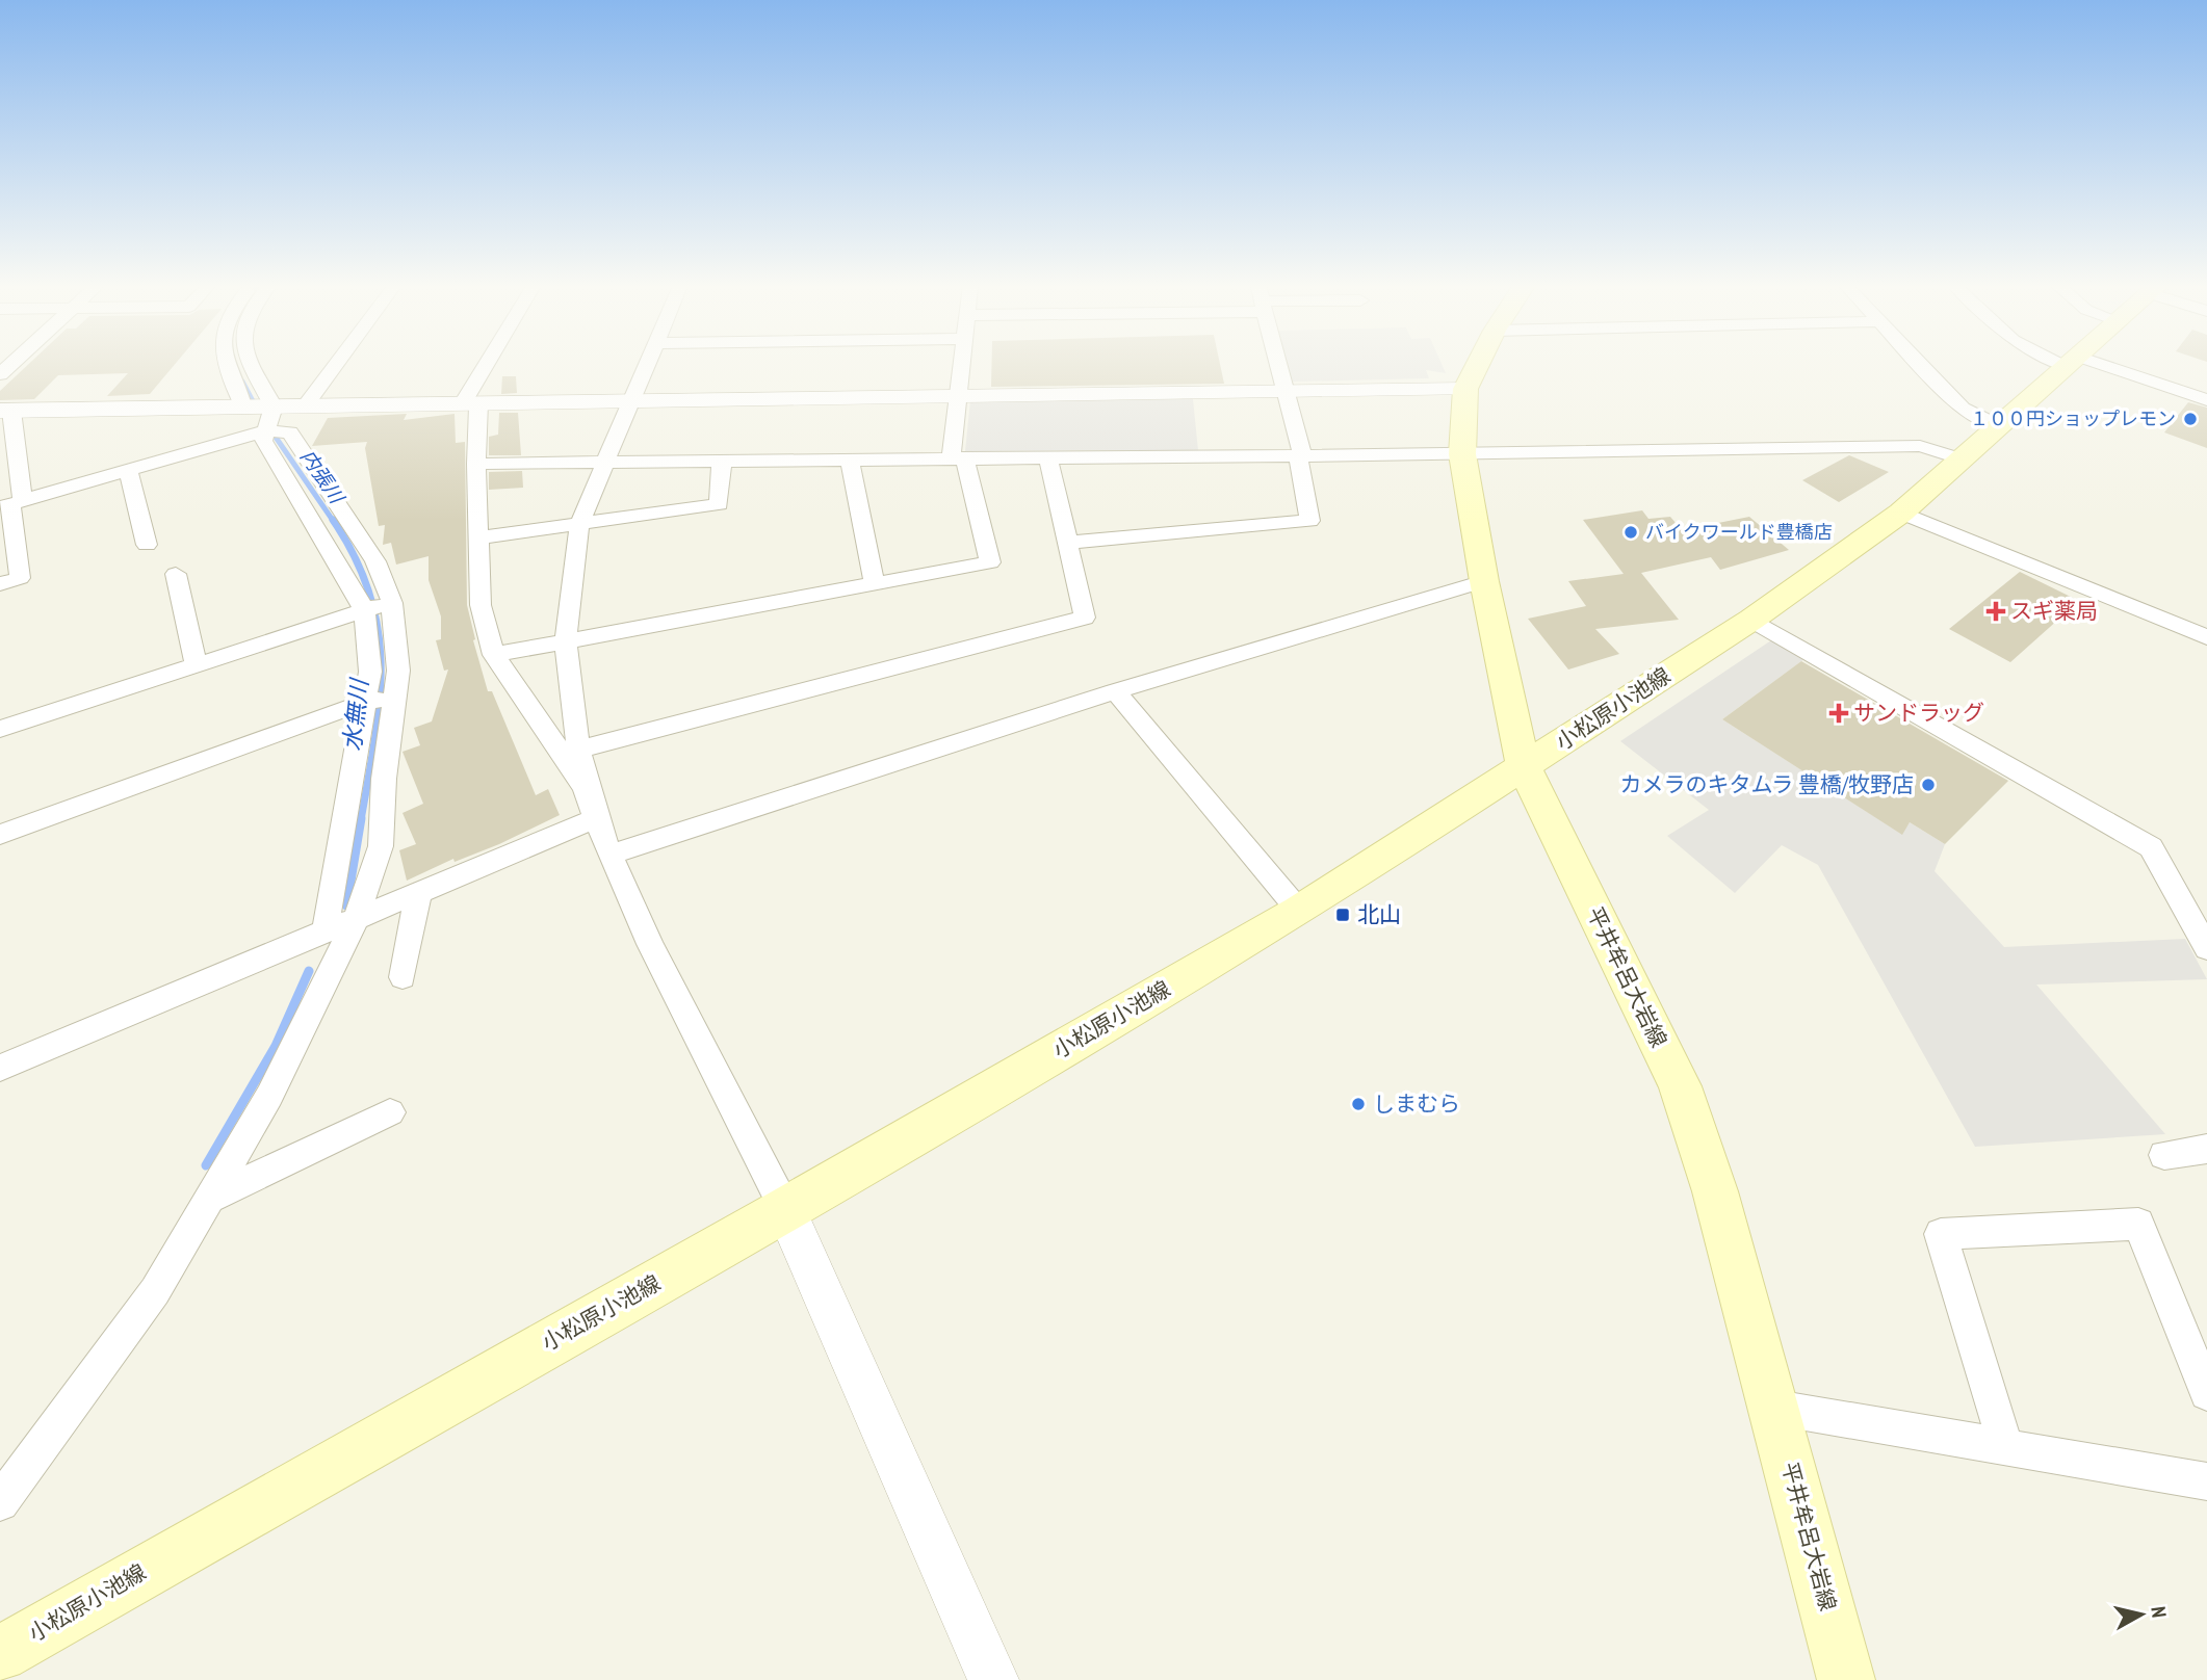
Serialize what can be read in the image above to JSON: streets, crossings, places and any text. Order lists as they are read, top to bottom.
{
  "streets": {
    "main road": ["小松原小池線", "平井牟呂大岩線"]
  },
  "crossings": [
    ["小松原小池線", "平井牟呂大岩線"]
  ],
  "water": ["内張川", "水無川"],
  "places": {
    "other": [
      "１００円ショップレモン",
      "バイクワールド豊橋店",
      "カメラのキタムラ 豊橋/牧野店",
      "しまむら"
    ],
    "health": ["スギ薬局", "サンドラッグ"],
    "transit": ["北山"]
  },
  "north": "right"
}
